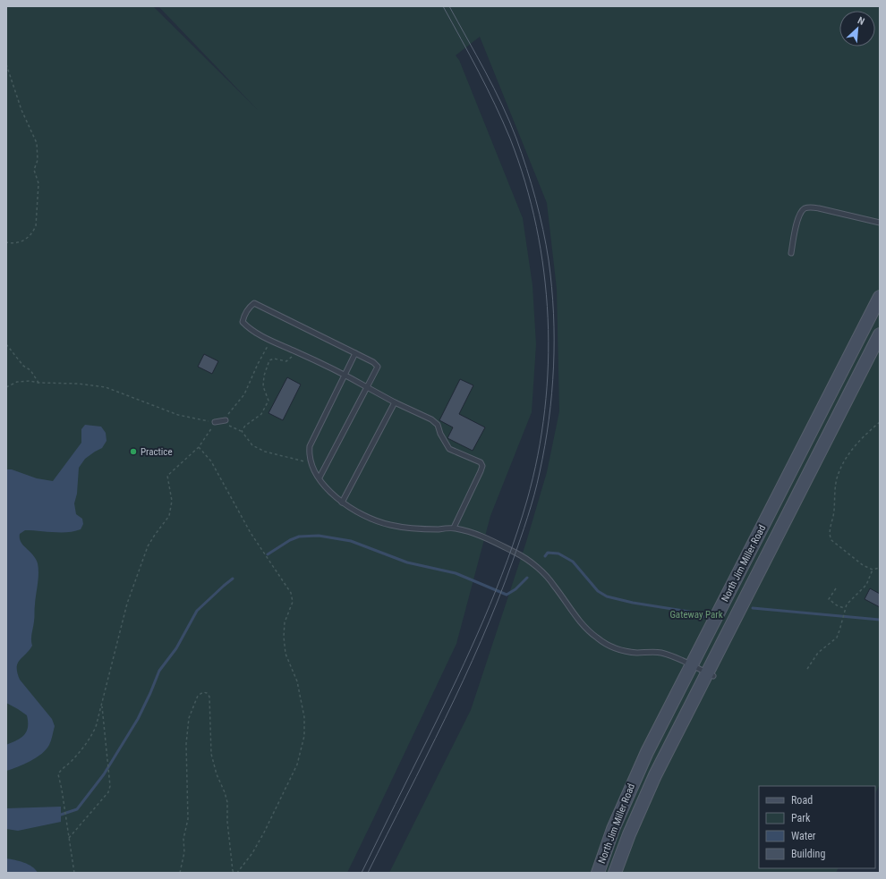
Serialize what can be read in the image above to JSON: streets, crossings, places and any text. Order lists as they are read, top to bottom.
{
  "streets": {
    "main road": ["North Jim Miller Road"]
  },
  "parks": ["Gateway Park"],
  "places": ["Practice"],
  "legend": [
    "Road",
    "Park",
    "Water",
    "Building"
  ],
  "north": "top right"
}
